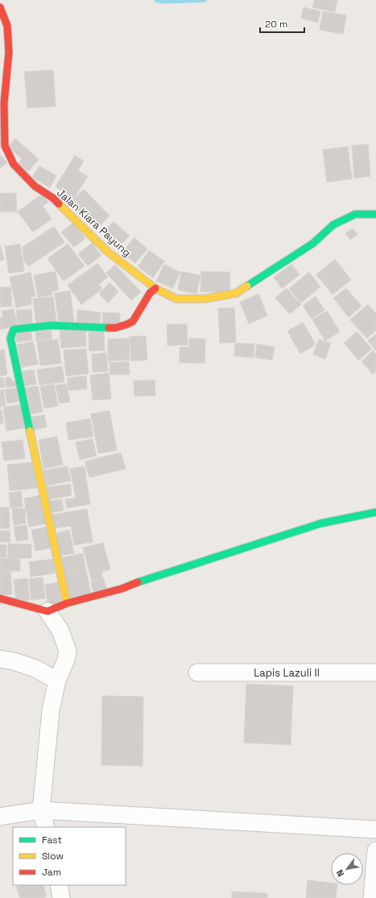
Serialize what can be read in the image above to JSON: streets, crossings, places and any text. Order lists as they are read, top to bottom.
{
  "streets": {
    "street": ["Jalan Kiara Payung", "Lapis Lazuli II"]
  },
  "legend": ["Fast", "Slow", "Jam"],
  "scale_bar": "20 m",
  "north": "bottom left"
}
